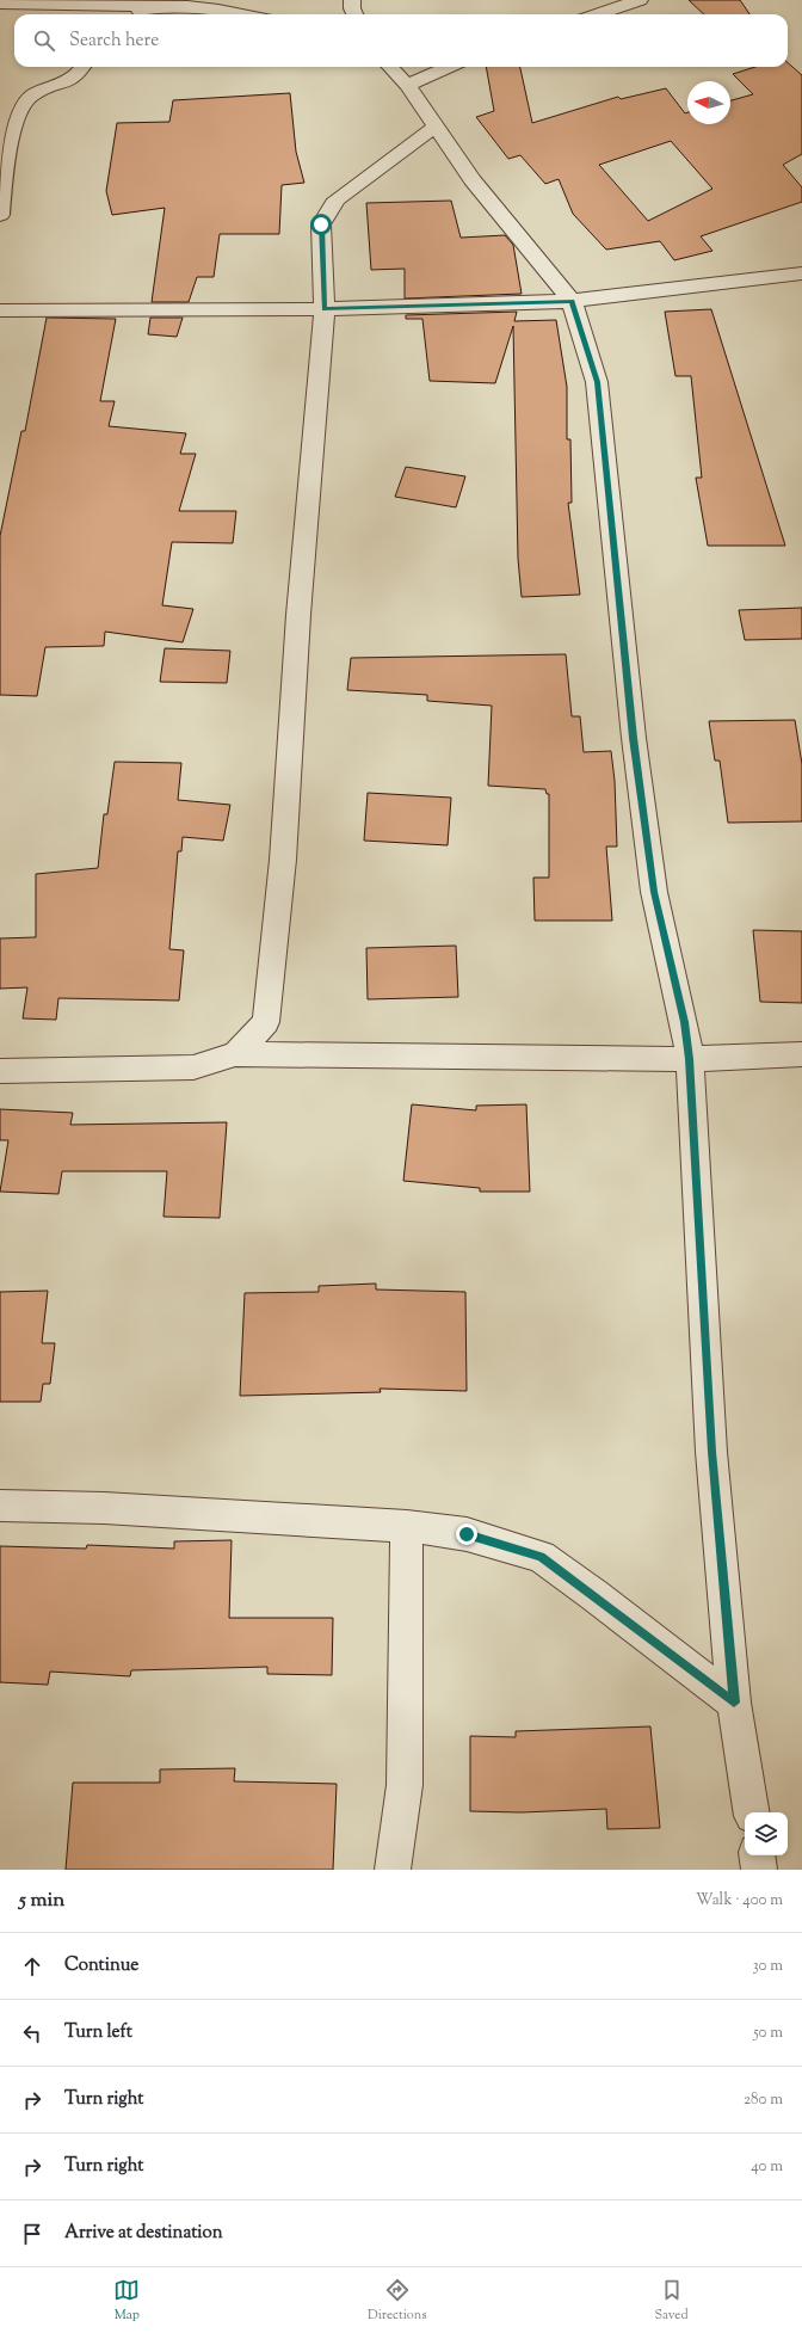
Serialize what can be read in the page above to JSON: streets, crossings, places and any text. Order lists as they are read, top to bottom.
{
  "north": "left",
  "page": {
    "search": "Search here",
    "heading": ["5 min", "Walk · 400 m"],
    "list": [
      ["Continue", "30 m"],
      ["Turn left", "50 m"],
      ["Turn right", "280 m"],
      ["Turn right", "40 m"],
      "Arrive at destination"
    ],
    "nav": ["Map", "Directions", "Saved"]
  }
}
